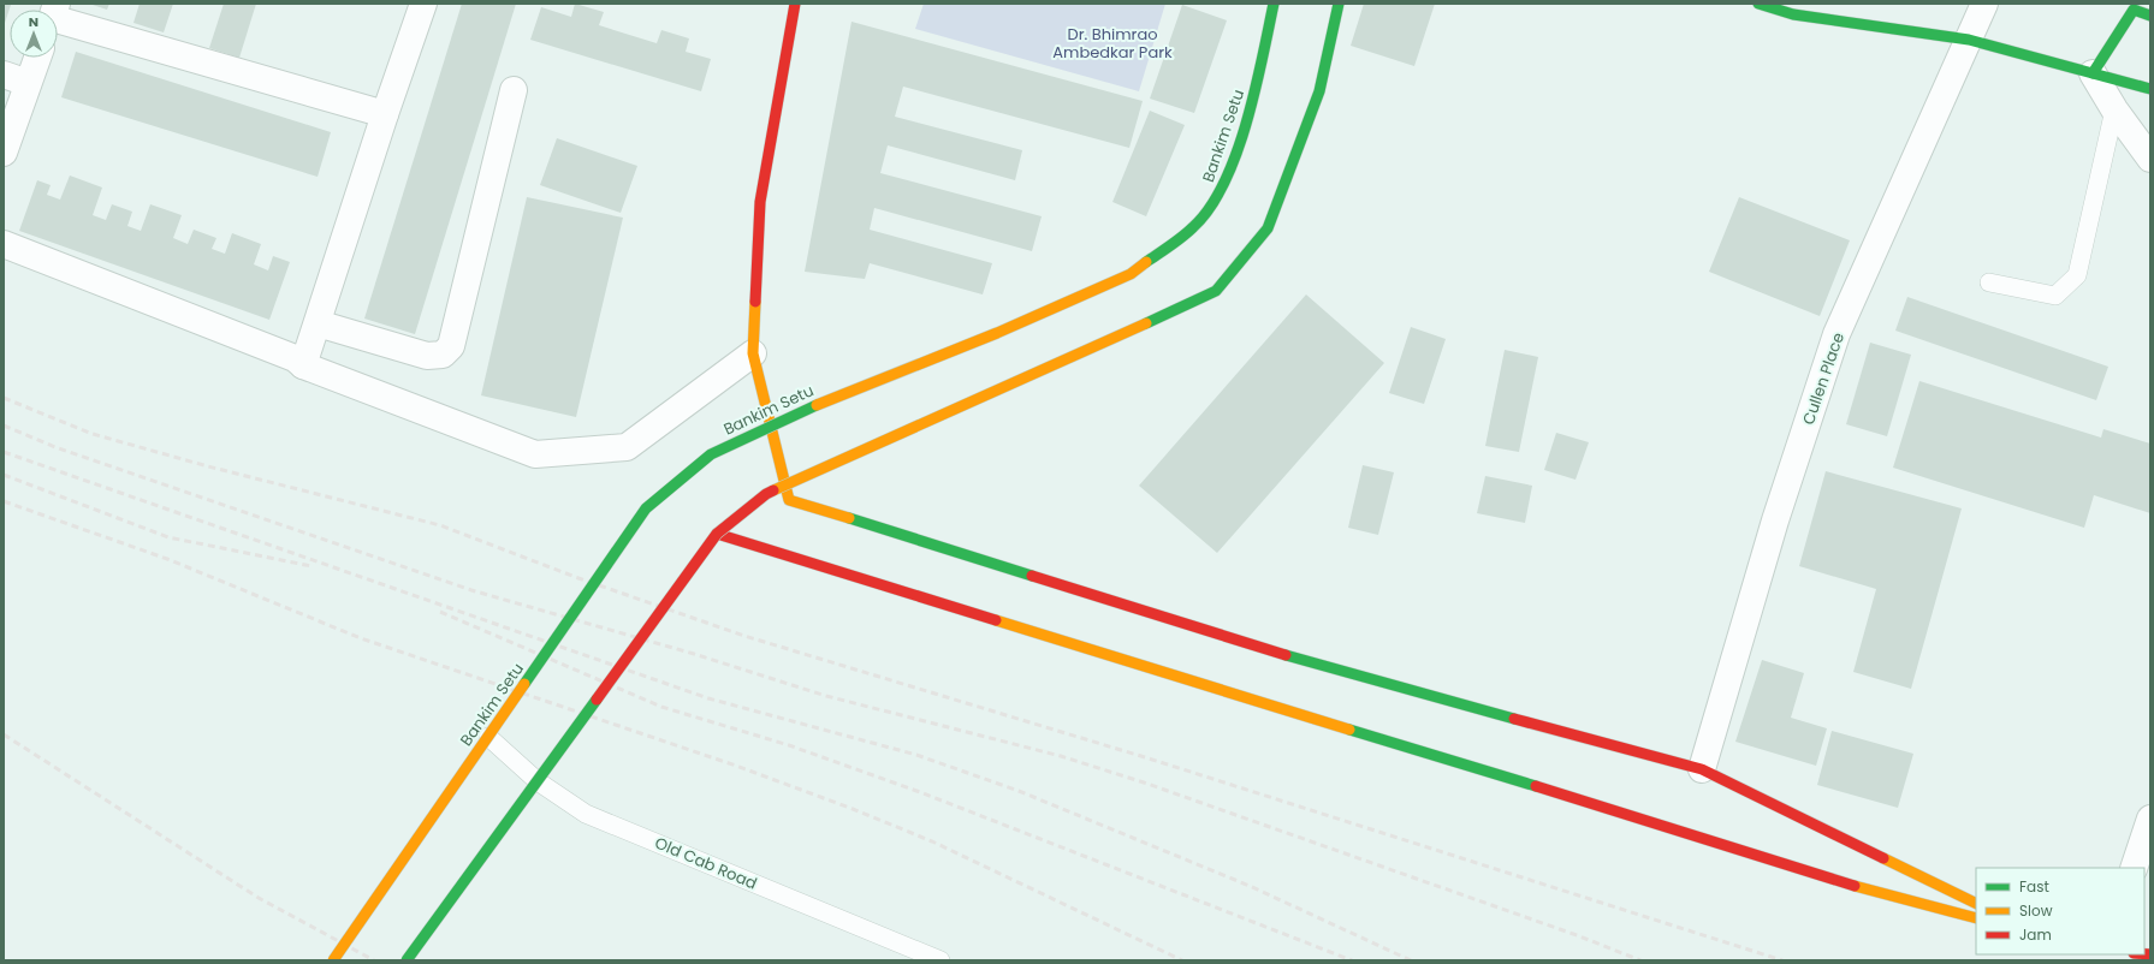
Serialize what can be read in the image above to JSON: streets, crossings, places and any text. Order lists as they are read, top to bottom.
{
  "streets": {
    "main road": ["Bankim Setu"],
    "street": ["Cullen Place"],
    "lane": ["Old Cab Road"]
  },
  "crossings": [
    ["Bankim Setu", "Old Cab Road"]
  ],
  "parks": ["Dr. Bhimrao Ambedkar Park"],
  "legend": ["Fast", "Slow", "Jam"],
  "north": "top"
}
